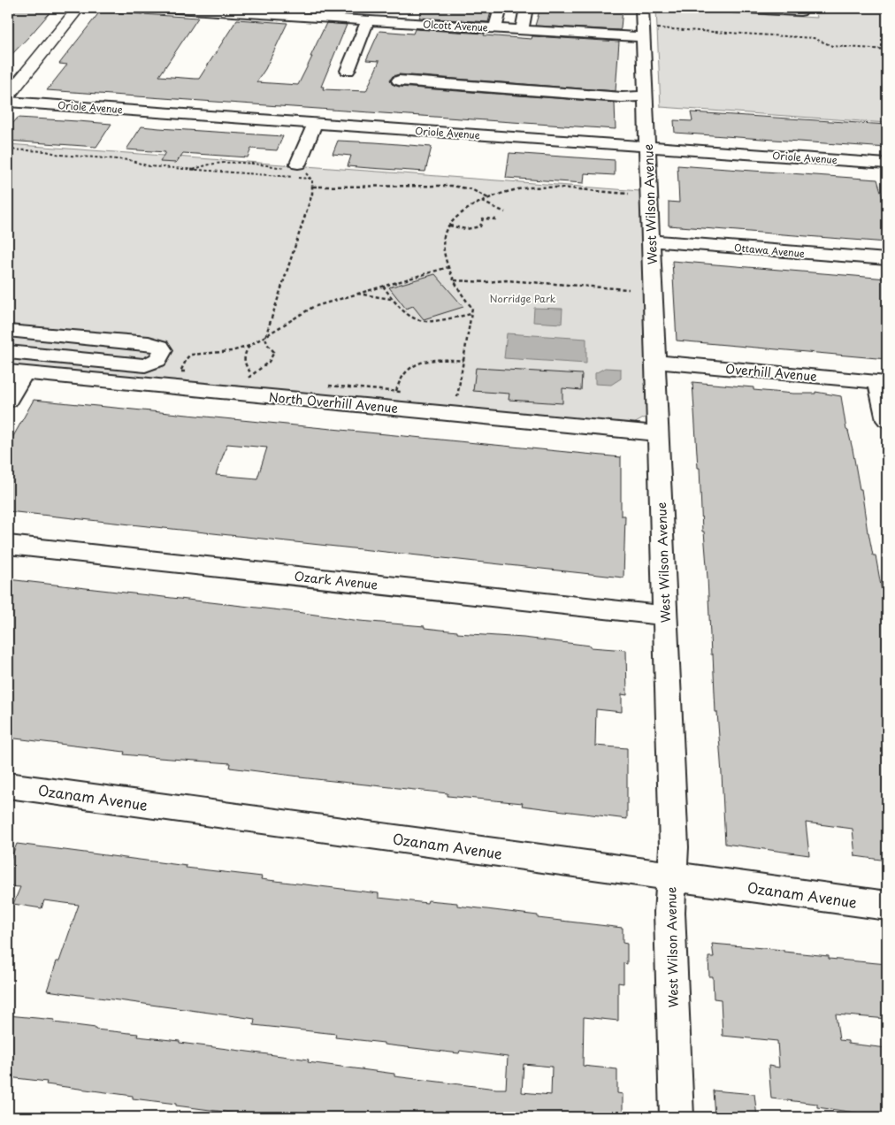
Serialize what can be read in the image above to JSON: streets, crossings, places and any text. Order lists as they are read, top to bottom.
{
  "streets": {
    "street": [
      "Olcott Avenue",
      "Oriole Avenue",
      "West Wilson Avenue",
      "Ottawa Avenue",
      "Overhill Avenue",
      "North Overhill Avenue",
      "Ozark Avenue",
      "Ozanam Avenue"
    ]
  },
  "crossings": [
    ["Olcott Avenue", "West Wilson Avenue"],
    ["Oriole Avenue", "West Wilson Avenue"],
    ["West Wilson Avenue", "Ottawa Avenue"],
    ["West Wilson Avenue", "Overhill Avenue"],
    ["West Wilson Avenue", "North Overhill Avenue"],
    ["West Wilson Avenue", "Ozark Avenue"],
    ["West Wilson Avenue", "Ozanam Avenue"]
  ],
  "parks": ["Norridge Park"]
}
